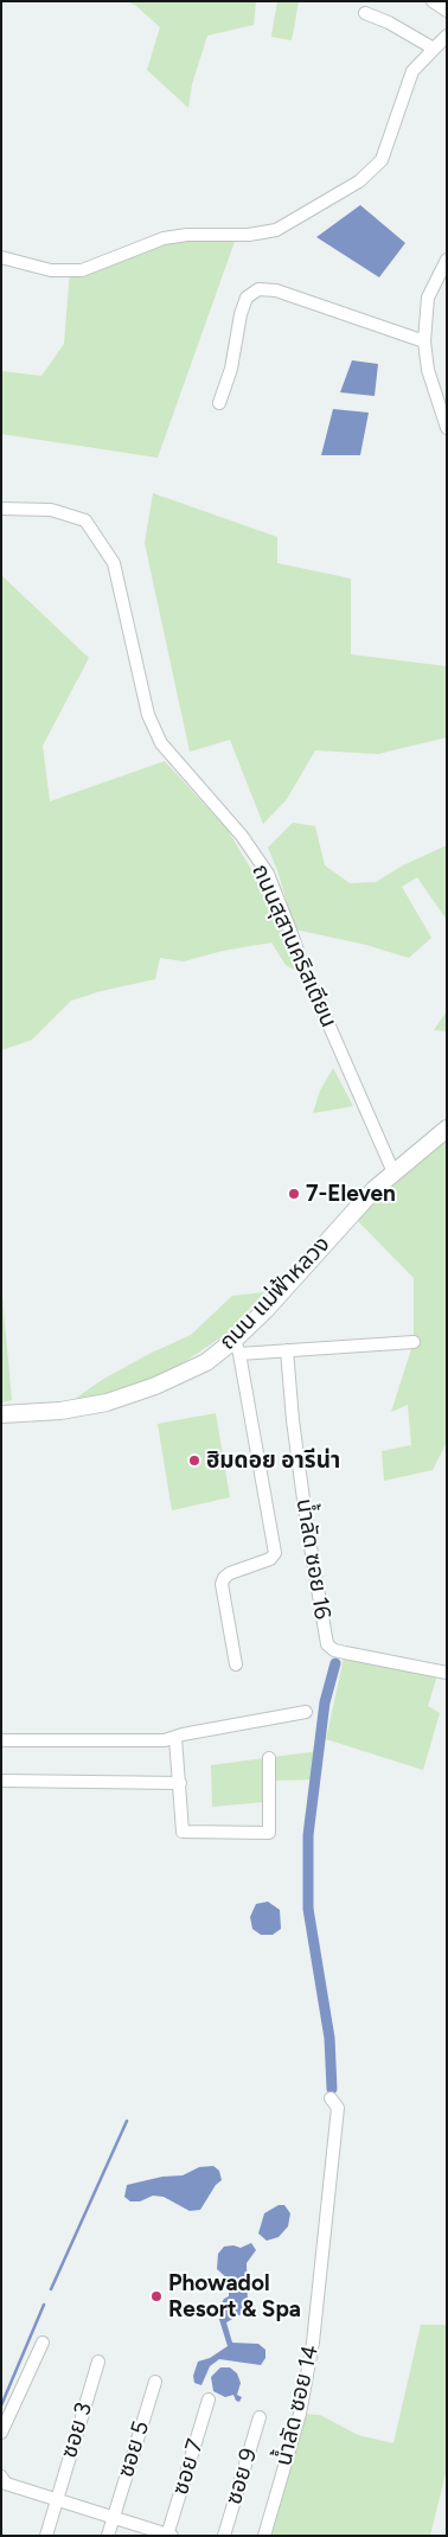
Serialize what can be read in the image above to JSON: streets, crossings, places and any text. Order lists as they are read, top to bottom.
{
  "streets": {
    "street": [
      "ถนนสุสานคริสเตียน",
      "ถนน แม่ฟ้าหลวง",
      "น้ำลัด ซอย 16",
      "น้ำลัด ซอย 14",
      "ซอย 3",
      "ซอย 5",
      "ซอย 7",
      "ซอย 9"
    ]
  },
  "crossings": [
    ["ถนนสุสานคริสเตียน", "ถนน แม่ฟ้าหลวง"]
  ],
  "places": ["7-Eleven", "ฮิมดอย อารีน่า", "Phowadol Resort & Spa"]
}
